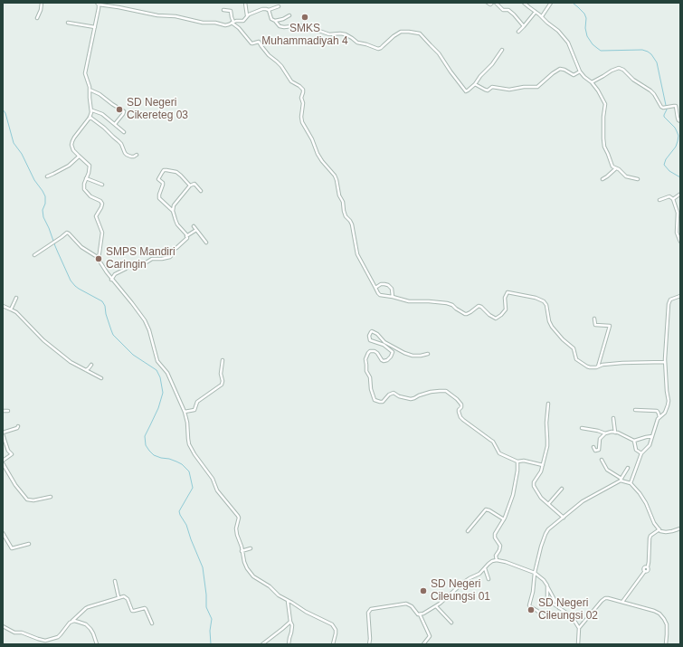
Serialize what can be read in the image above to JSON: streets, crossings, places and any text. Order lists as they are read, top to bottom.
{
  "places": [
    "SMKS Muhammadiyah 4",
    "SD Negeri Cikereteg 03",
    "SMPS Mandiri Caringin",
    "SD Negeri Cileungsi 01",
    "SD Negeri Cileungsi 02"
  ]
}
